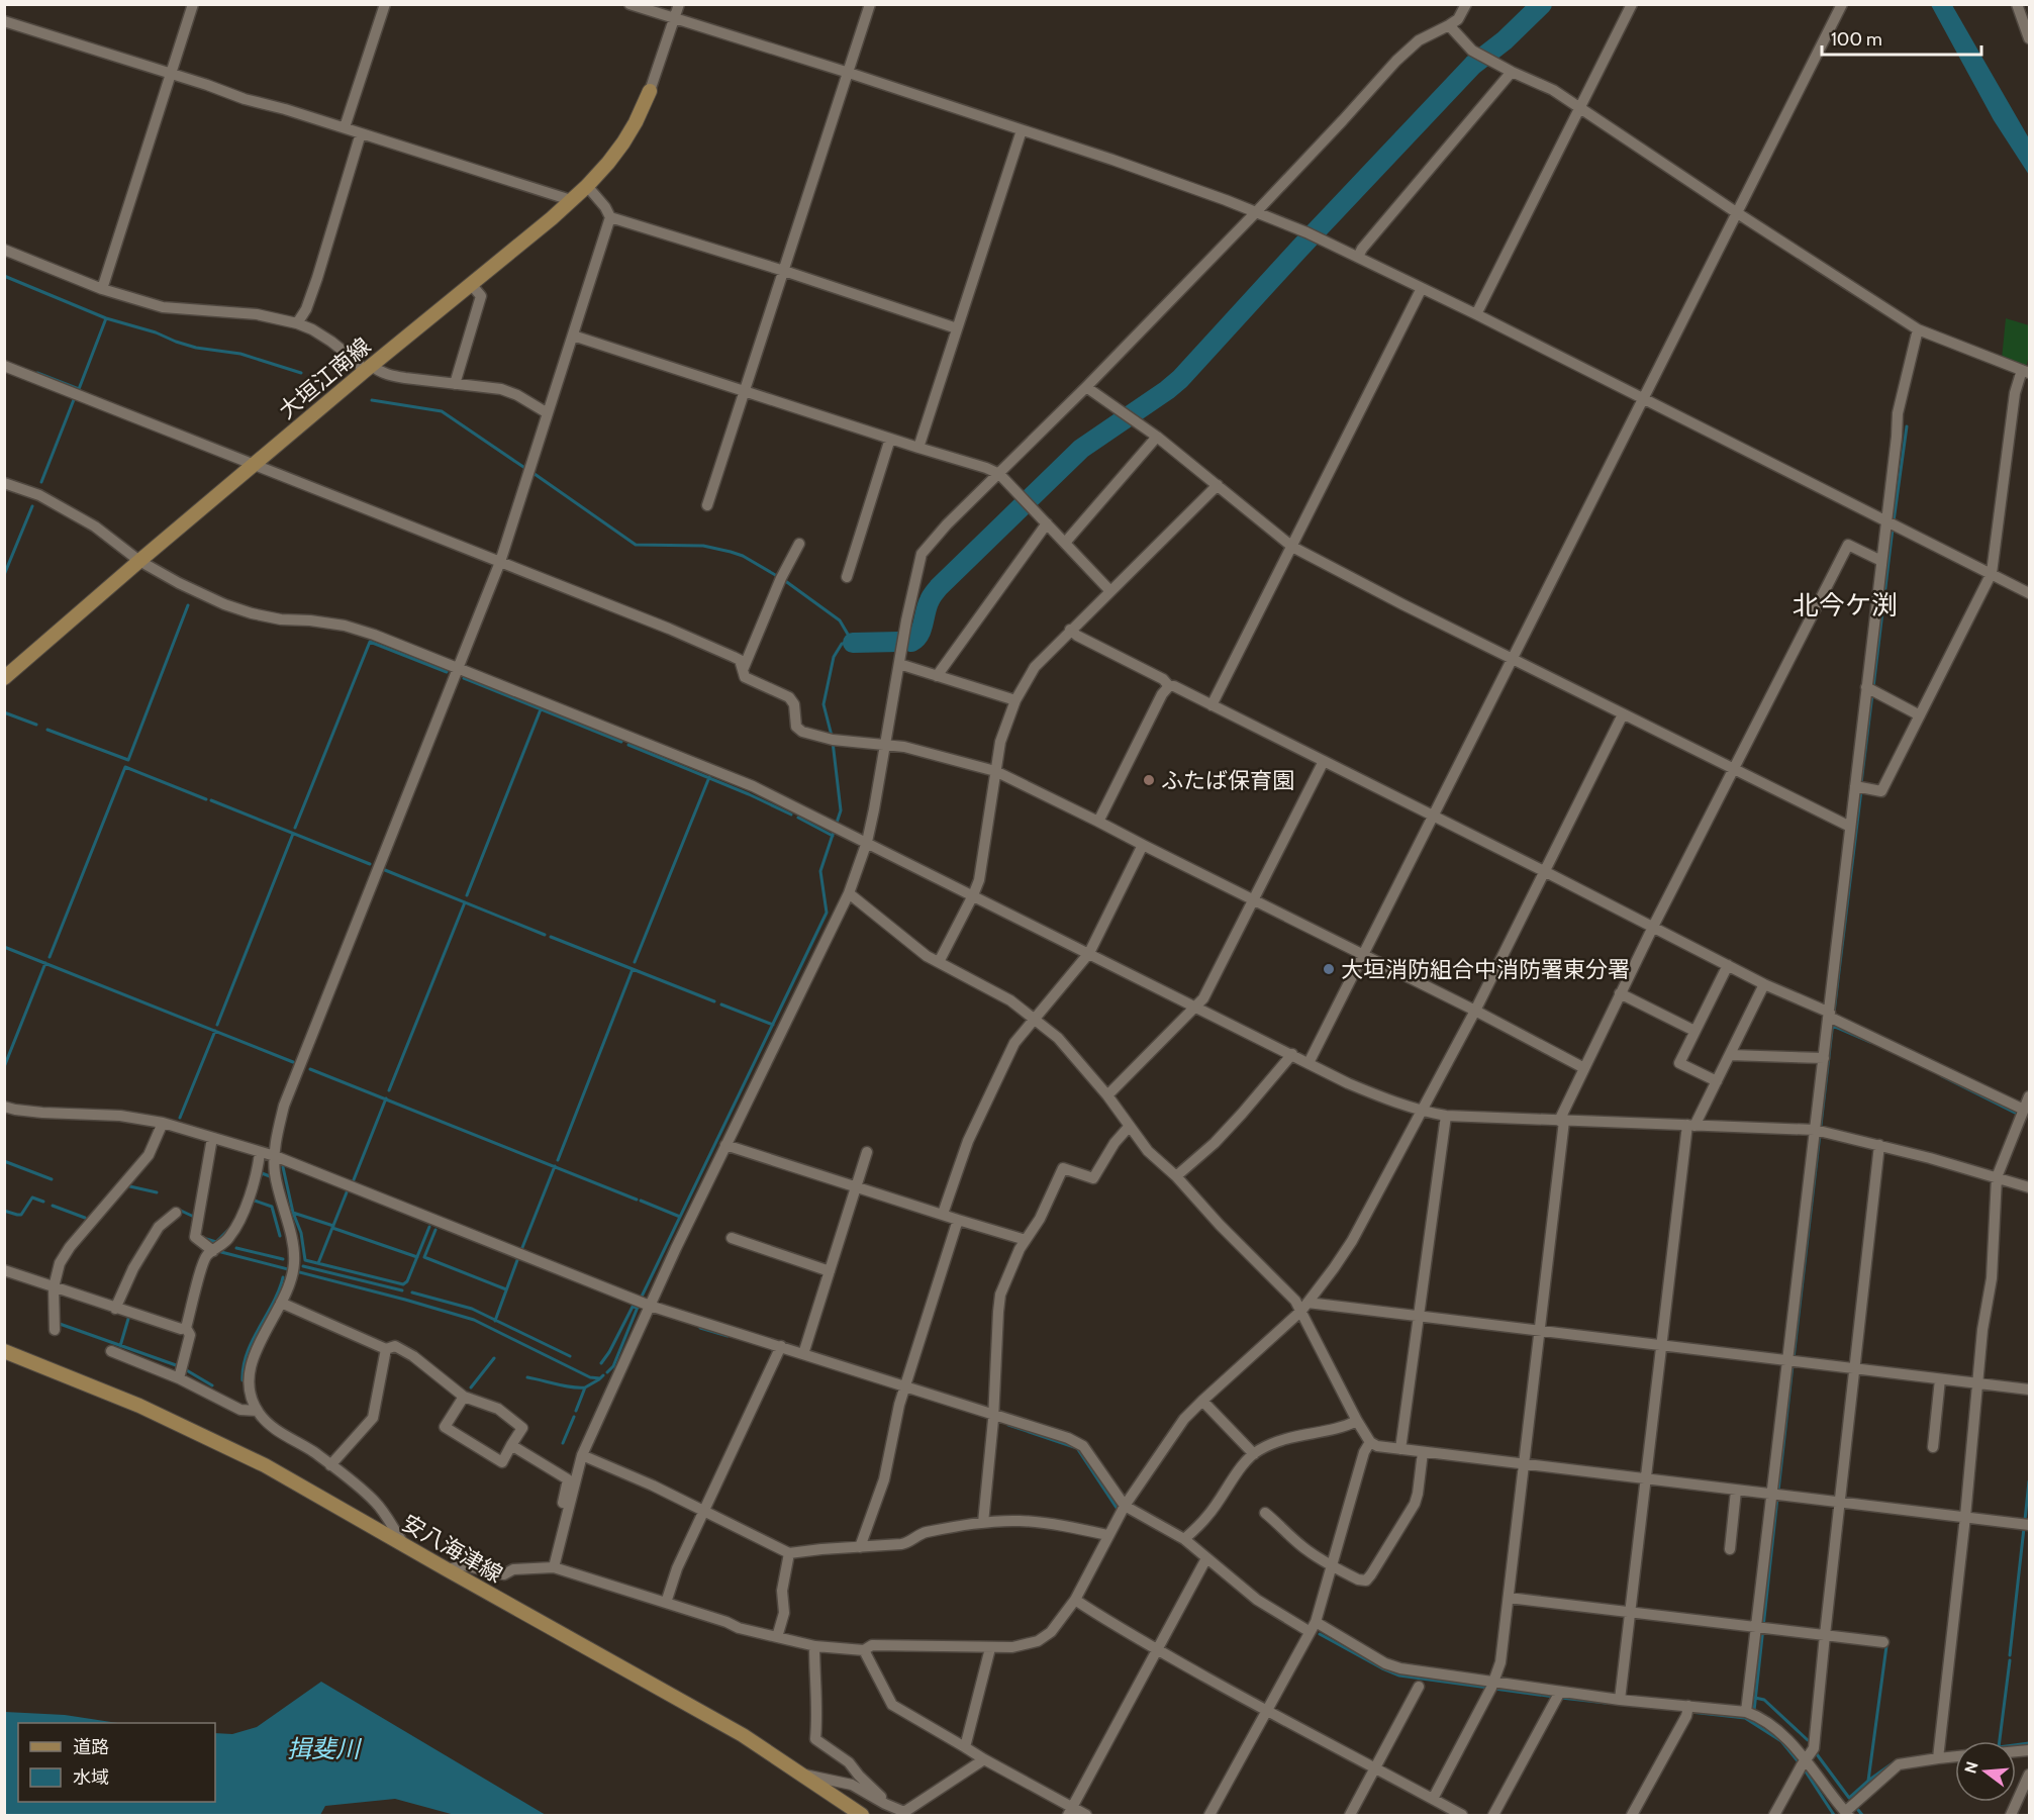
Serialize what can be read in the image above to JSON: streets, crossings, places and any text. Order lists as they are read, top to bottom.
{
  "streets": {
    "main road": ["大垣江南線", "安八海津線"]
  },
  "districts": ["北今ケ渕"],
  "water": ["揖斐川"],
  "places": ["ふたば保育園", "大垣消防組合中消防署東分署"],
  "legend": ["道路", "水域"],
  "scale_bar": "100 m",
  "north": "left"
}
